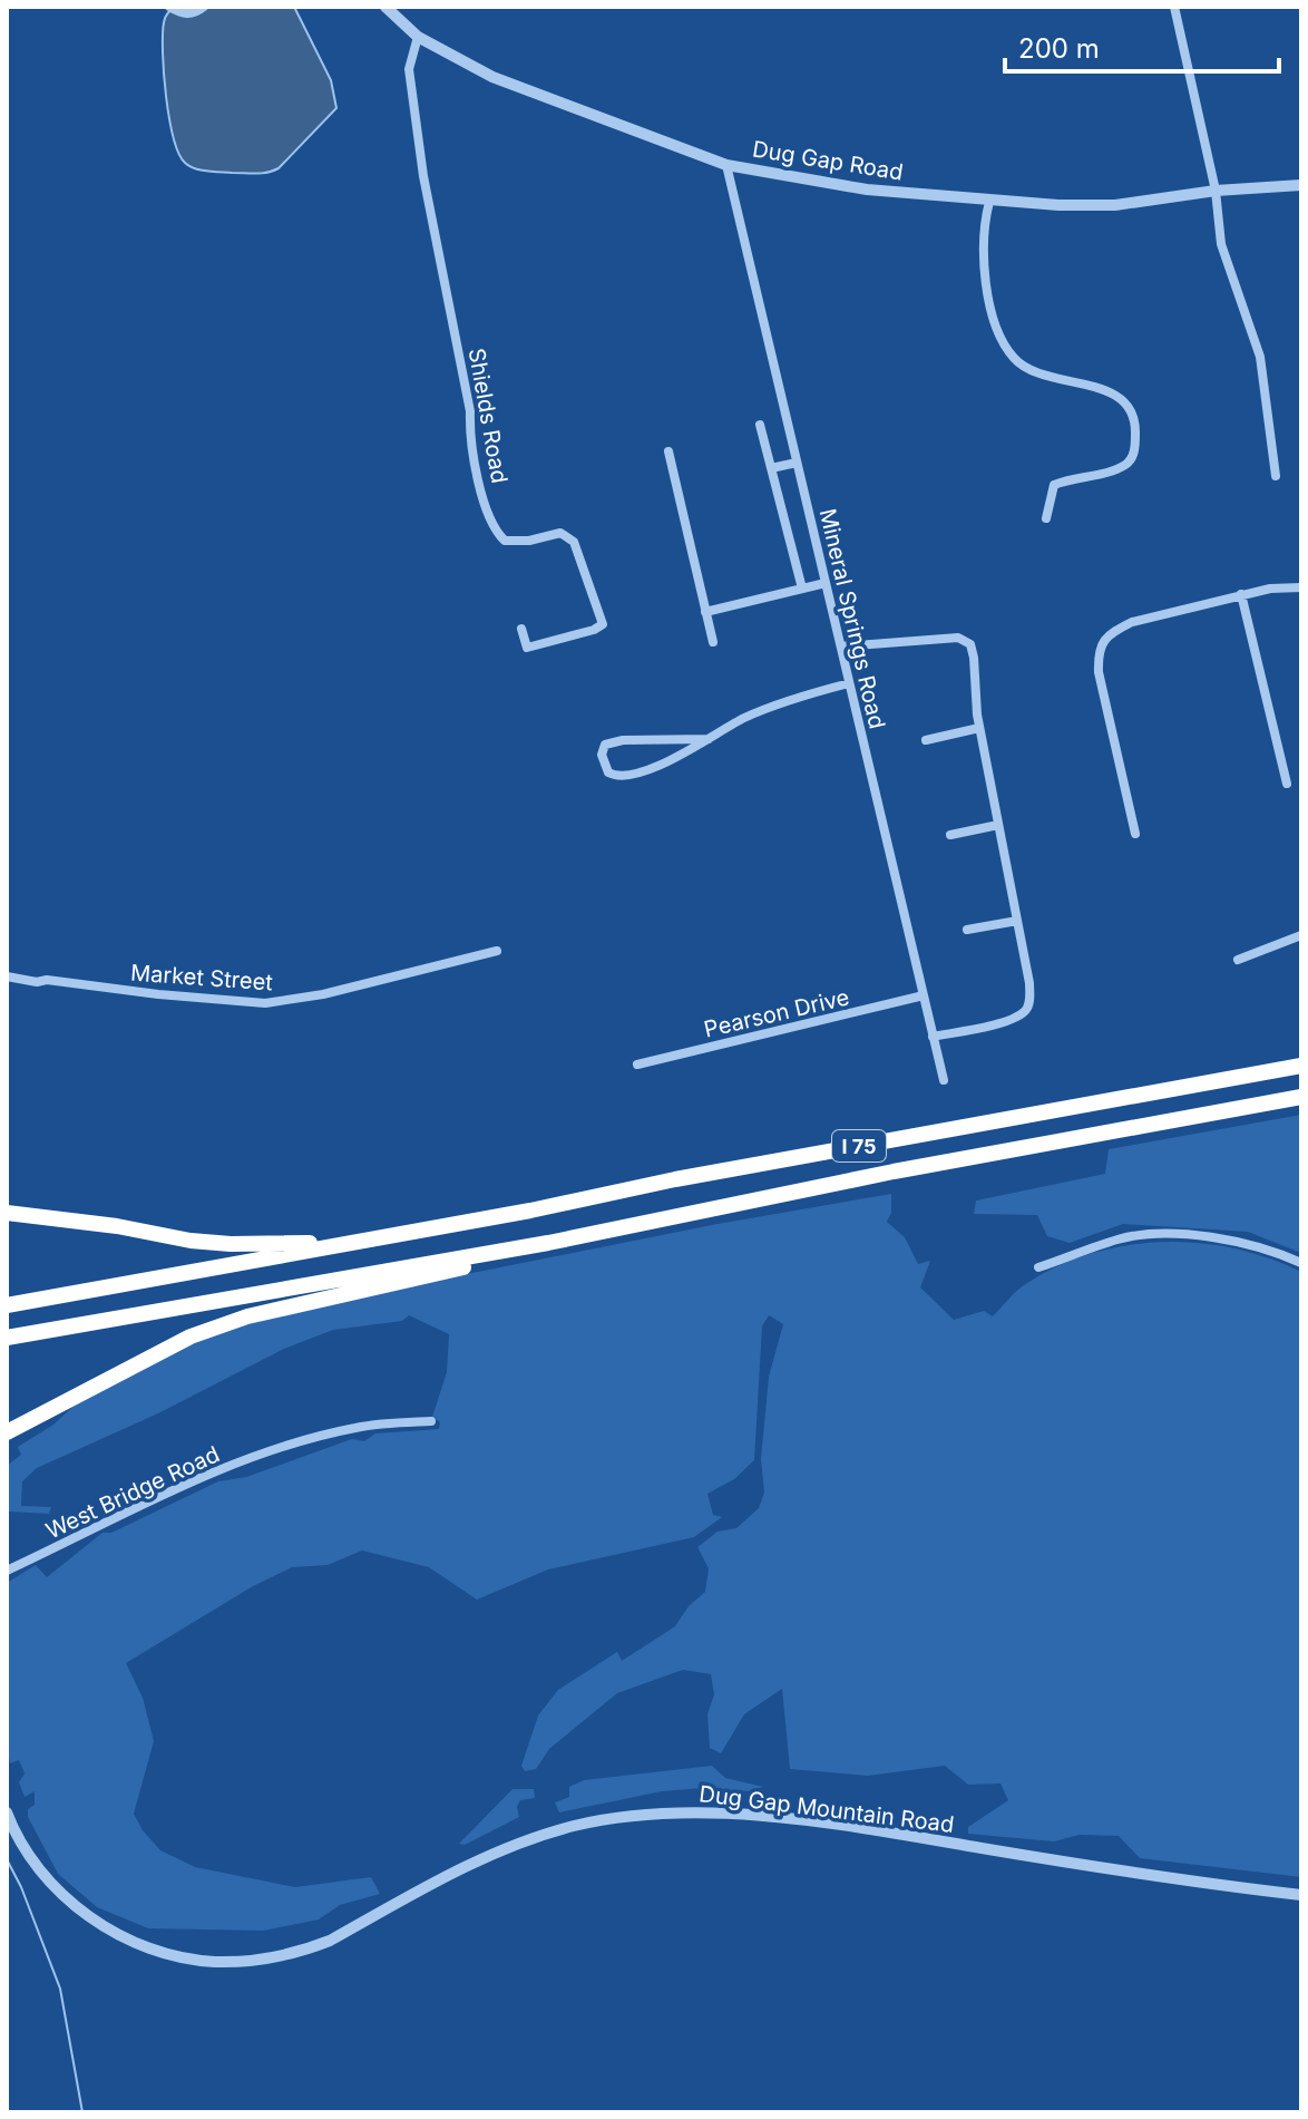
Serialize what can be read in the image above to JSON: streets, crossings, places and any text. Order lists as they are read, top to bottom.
{
  "streets": {
    "highway": ["I 75"],
    "street": [
      "Dug Gap Road",
      "Shields Road",
      "Mineral Springs Road",
      "Market Street",
      "Pearson Drive",
      "West Bridge Road",
      "Dug Gap Mountain Road"
    ]
  },
  "crossings": [
    ["Dug Gap Road", "Shields Road"],
    ["Dug Gap Road", "Mineral Springs Road"],
    ["Mineral Springs Road", "Pearson Drive"]
  ],
  "scale_bar": "200 m"
}
